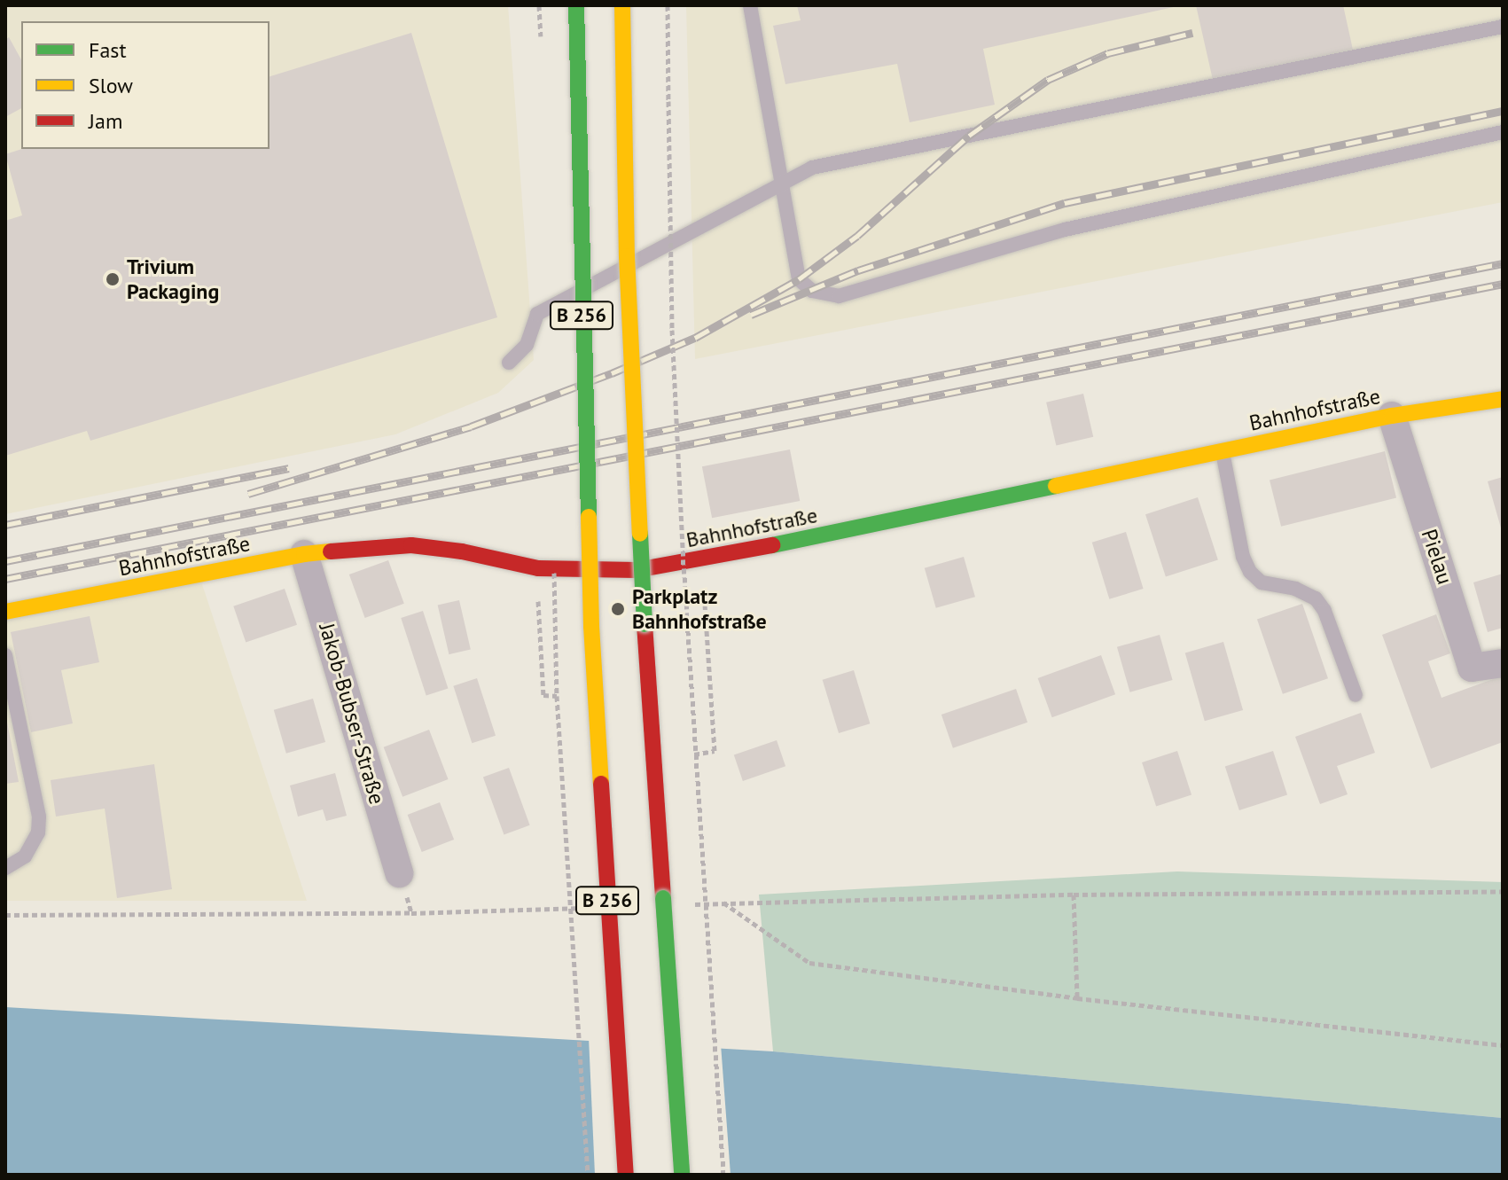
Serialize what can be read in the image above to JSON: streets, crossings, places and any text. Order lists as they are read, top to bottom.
{
  "streets": {
    "main road": ["B 256", "Bahnhofstraße"],
    "street": ["Pielau", "Jakob-Bubser-Straße"]
  },
  "crossings": [
    ["Bahnhofstraße", "Pielau"],
    ["Bahnhofstraße", "Jakob-Bubser-Straße"]
  ],
  "places": ["Trivium Packaging", "Parkplatz Bahnhofstraße"],
  "legend": ["Fast", "Slow", "Jam"]
}
